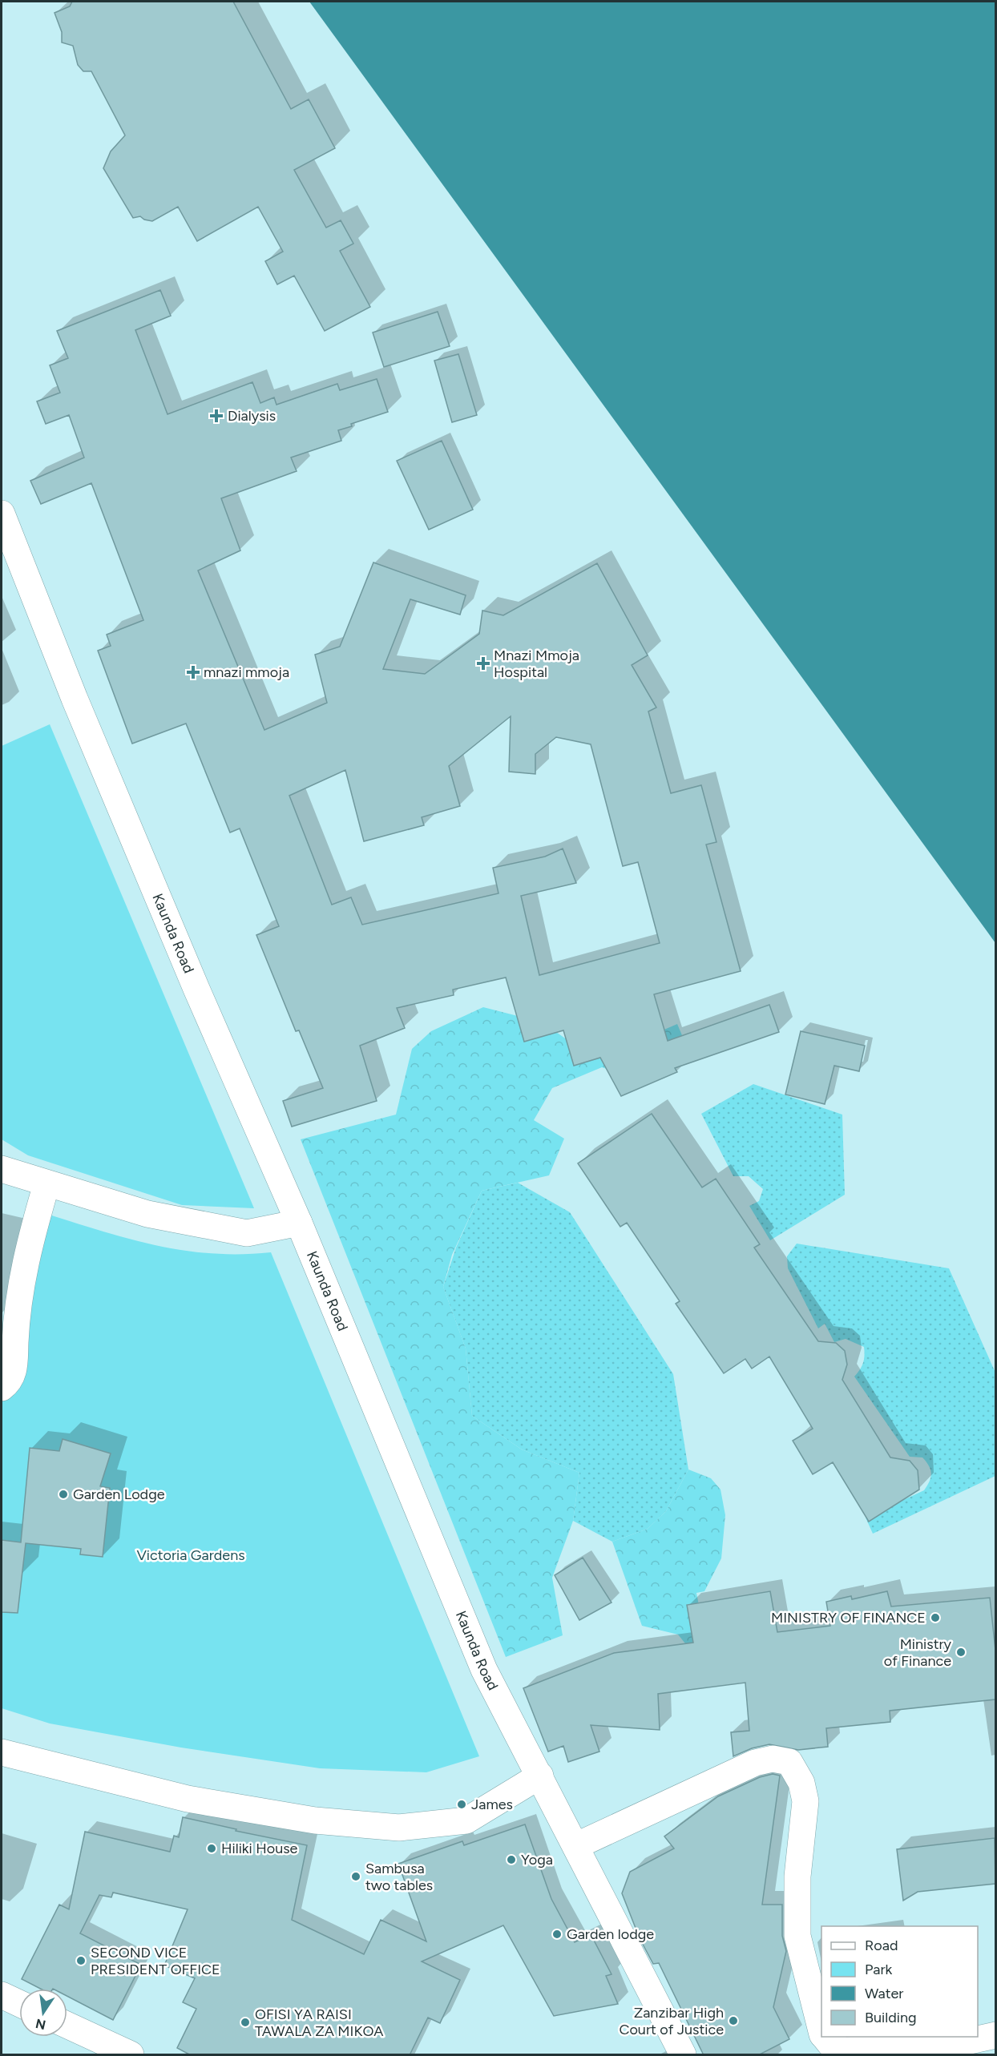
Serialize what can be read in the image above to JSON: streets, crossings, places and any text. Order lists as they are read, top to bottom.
{
  "streets": {
    "street": ["Kaunda Road"]
  },
  "parks": ["Victoria Gardens"],
  "places": {
    "health": ["Dialysis", "Mnazi Mmoja Hospital", "mnazi mmoja"],
    "other": [
      "Garden Lodge",
      "MINISTRY OF FINANCE",
      "Ministry of Finance",
      "James",
      "Hiliki House",
      "Yoga",
      "Sambusa two tables",
      "Garden lodge",
      "SECOND VICE PRESIDENT OFFICE",
      "Zanzibar High Court of Justice",
      "OFISI YA RAISI TAWALA ZA MIKOA"
    ]
  },
  "legend": [
    "Road",
    "Park",
    "Water",
    "Building"
  ],
  "north": "bottom"
}
